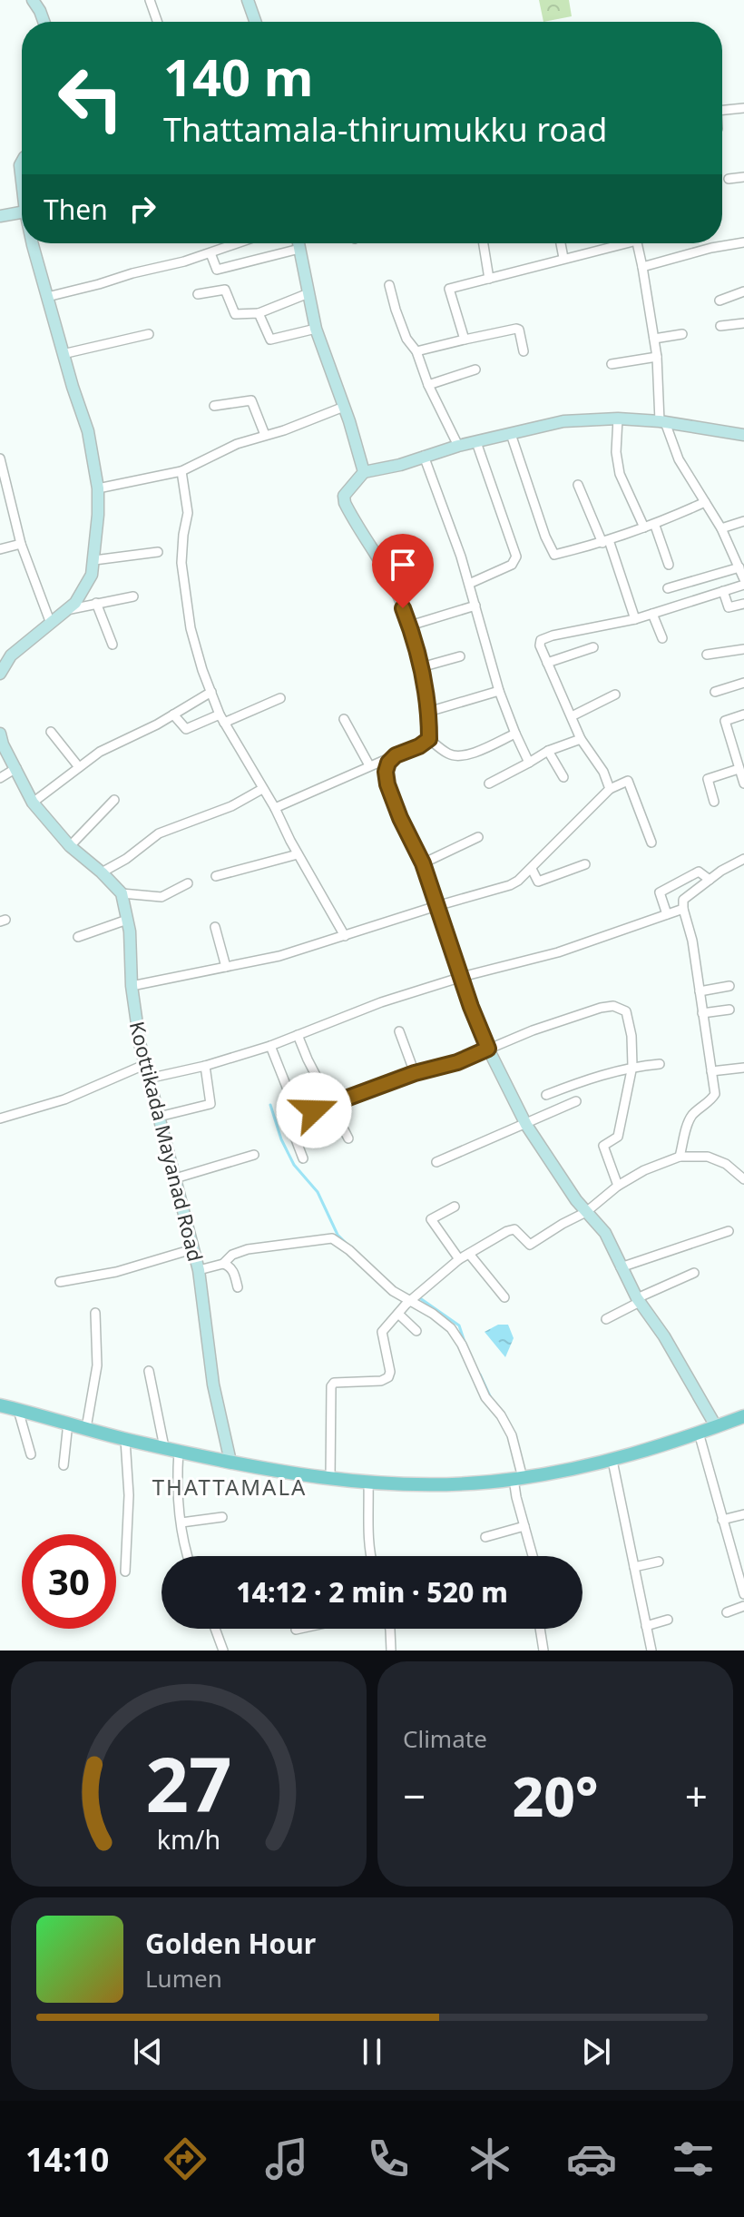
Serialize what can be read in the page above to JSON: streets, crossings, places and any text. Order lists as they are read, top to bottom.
{
  "streets": {
    "street": ["Koottikada Mayanad Road"]
  },
  "districts": ["THATTAMALA"],
  "page": {
    "turn": ["140 m", "Thattamala-thirumukku road"],
    "then": "Then",
    "limit": "30",
    "trip": "14:12 · 2 min · 520 m",
    "tile": "Climate",
    "heat": ["−", "20°", "+"],
    "song": ["Golden Hour", "Lumen"],
    "tabs": "14:10",
    "gauge": ["27", "km/h"]
  }
}
